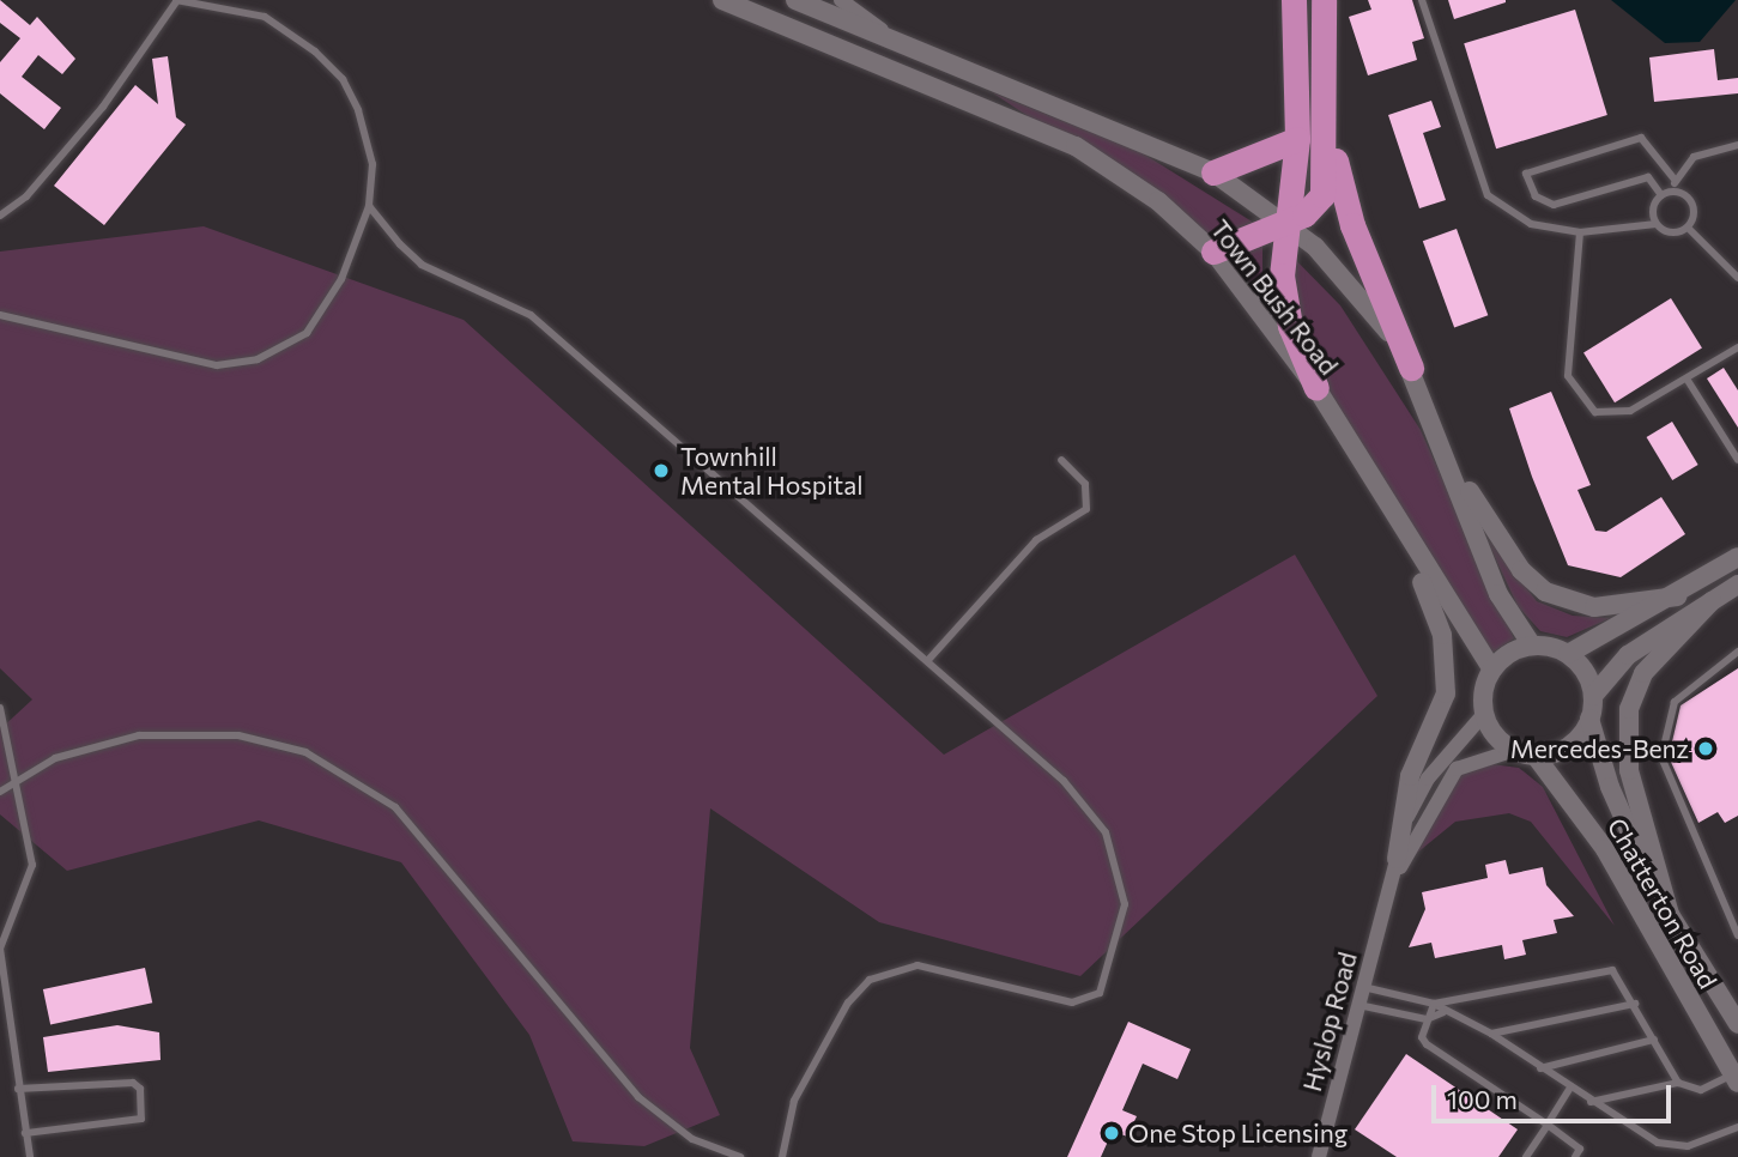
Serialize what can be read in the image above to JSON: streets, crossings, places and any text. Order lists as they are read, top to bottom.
{
  "streets": {
    "street": ["Town Bush Road", "Chatterton Road", "Hyslop Road"]
  },
  "crossings": [
    ["Town Bush Road", "Chatterton Road"],
    ["Town Bush Road", "Hyslop Road"],
    ["Chatterton Road", "Hyslop Road"]
  ],
  "places": ["Townhill Mental Hospital", "Mercedes-Benz", "One Stop Licensing"],
  "scale_bar": "100 m"
}
